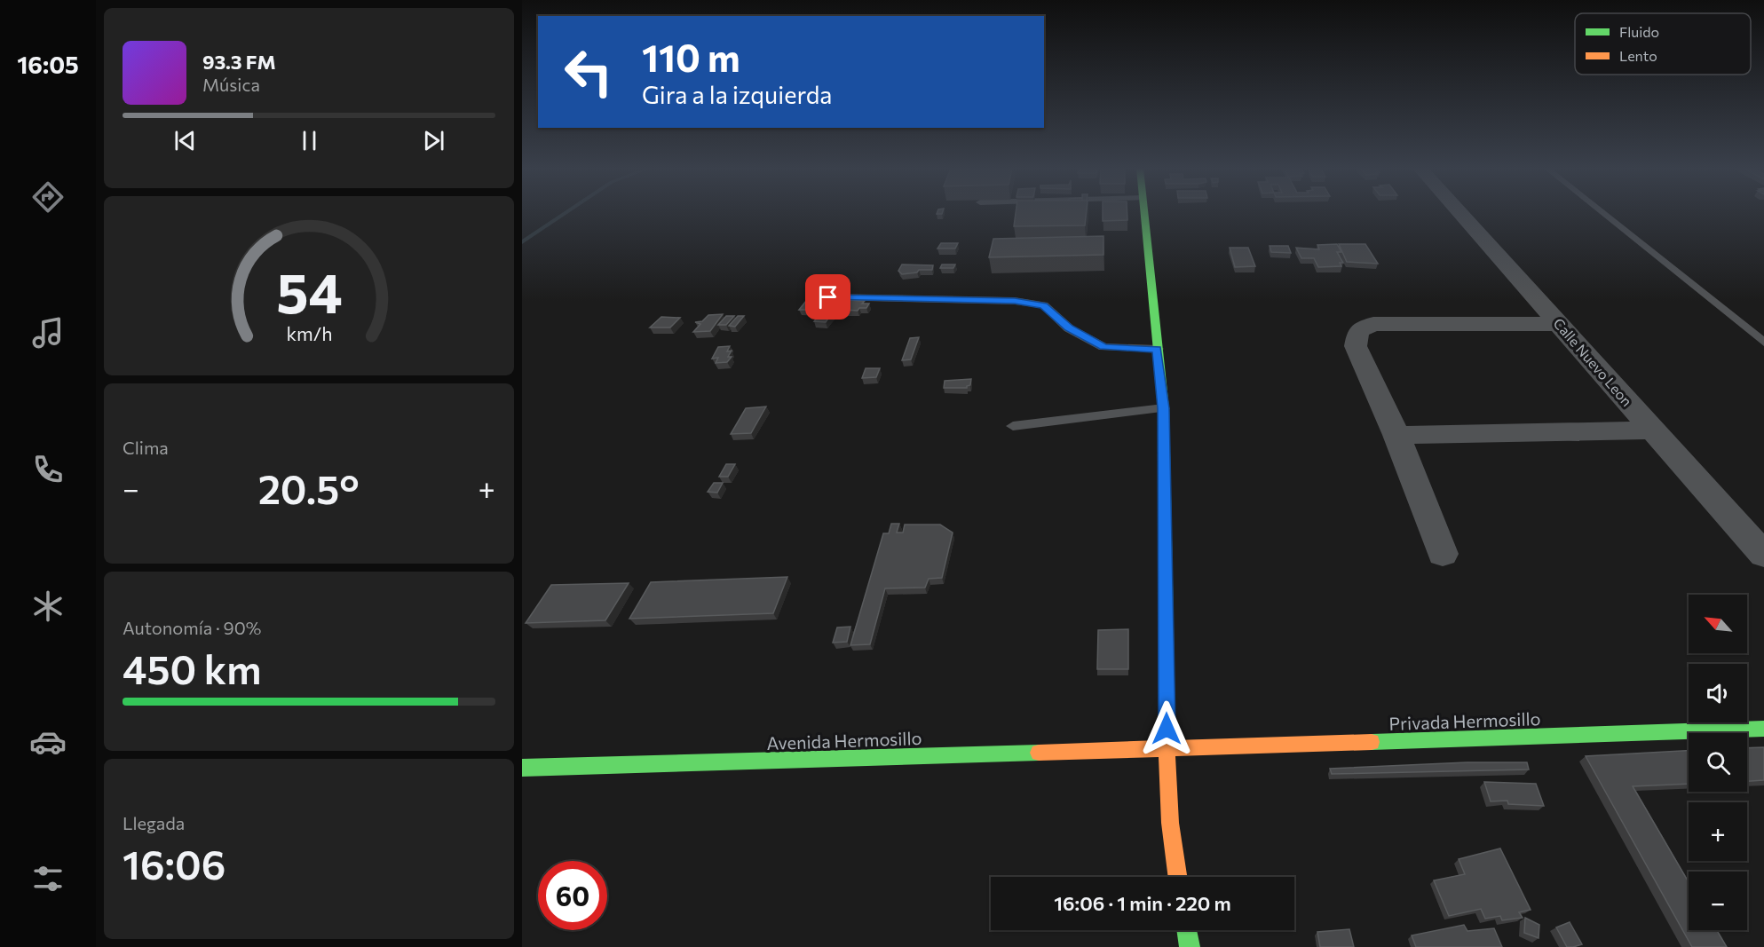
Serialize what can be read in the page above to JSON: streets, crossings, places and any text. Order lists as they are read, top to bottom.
{
  "streets": {
    "main road": ["Privada Hermosillo", "Avenida Hermosillo"],
    "street": ["Calle Nuevo Leon"]
  },
  "crossings": [
    ["Privada Hermosillo", "Avenida Hermosillo"]
  ],
  "legend": ["Fluido", "Lento"],
  "north": "top left",
  "page": {
    "tabs": "16:05",
    "turn": ["110 m", "Gira a la izquierda"],
    "song": ["93.3 FM", "Música"],
    "tile": [
      "Clima",
      ["Autonomía · 90%", "450 km"],
      ["Llegada", "16:06"]
    ],
    "heat": ["−", "20.5°", "+"],
    "map_buttons": ["+", "−"],
    "limit": "60",
    "trip": "16:06 · 1 min · 220 m",
    "gauge": ["54", "km/h"]
  }
}
